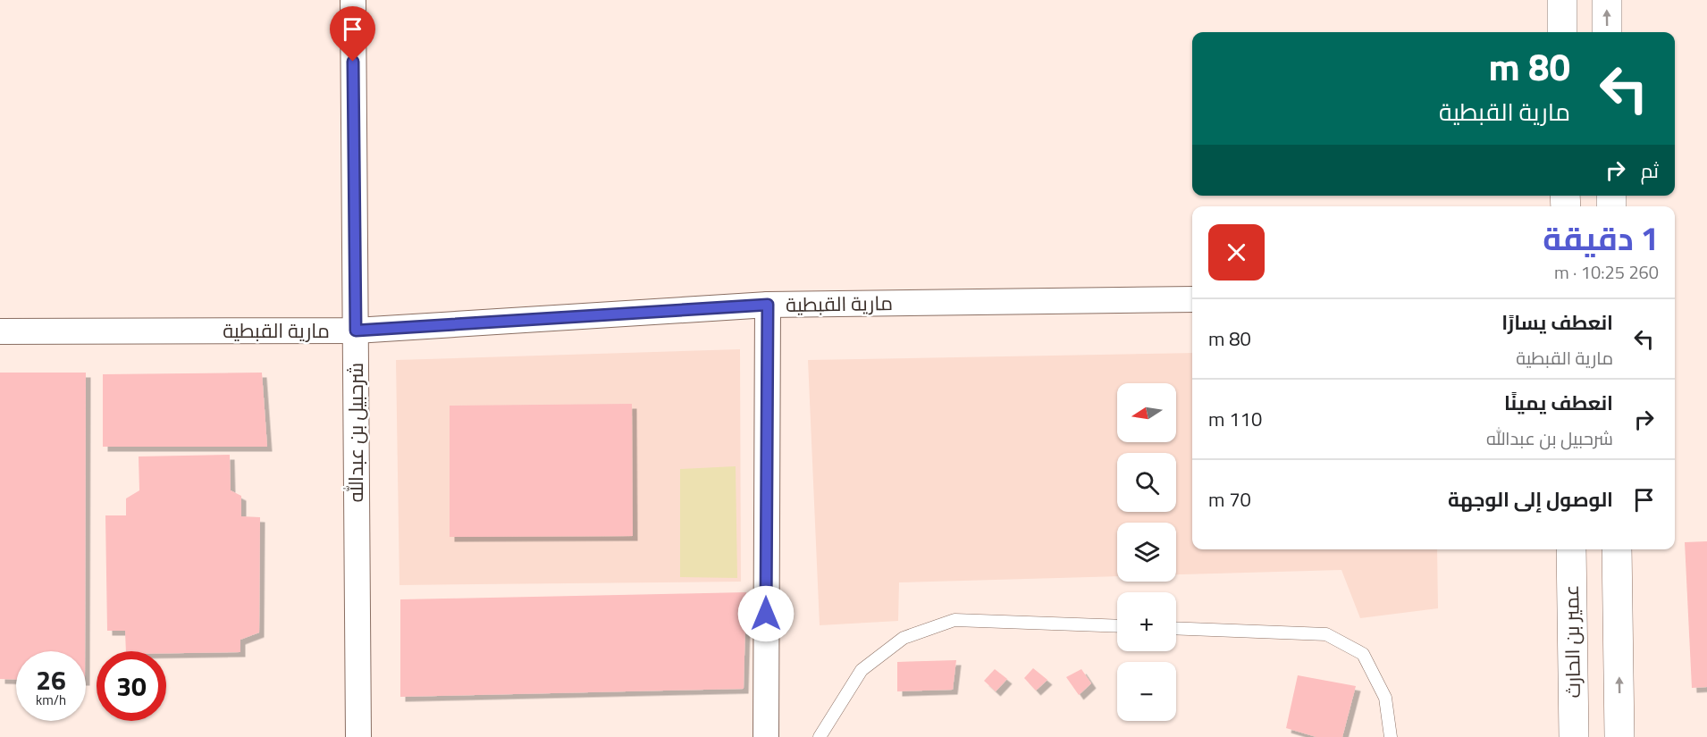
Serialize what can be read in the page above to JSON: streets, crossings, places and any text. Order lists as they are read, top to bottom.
{
  "streets": {
    "street": ["مارية القبطية", "شرحبيل بن عبدالله", "عمير بن الحارث"]
  },
  "crossings": [
    ["مارية القبطية", "شرحبيل بن عبدالله"]
  ],
  "north": "left",
  "page": {
    "turn": ["80 m", "مارية القبطية"],
    "then": "ثم",
    "heading": ["1 دقيقة", "260 m · 10:25"],
    "list": [
      {
        "name": "انعطف يسارًا",
        "note": "مارية القبطية",
        "value": "80 m"
      },
      {
        "name": "انعطف يمينًا",
        "note": "شرحبيل بن عبدالله",
        "value": "110 m"
      },
      {
        "name": "الوصول إلى الوجهة",
        "value": "70 m"
      }
    ],
    "map_buttons": ["+", "−"],
    "speed": "26 km/h",
    "limit": "30"
  }
}
